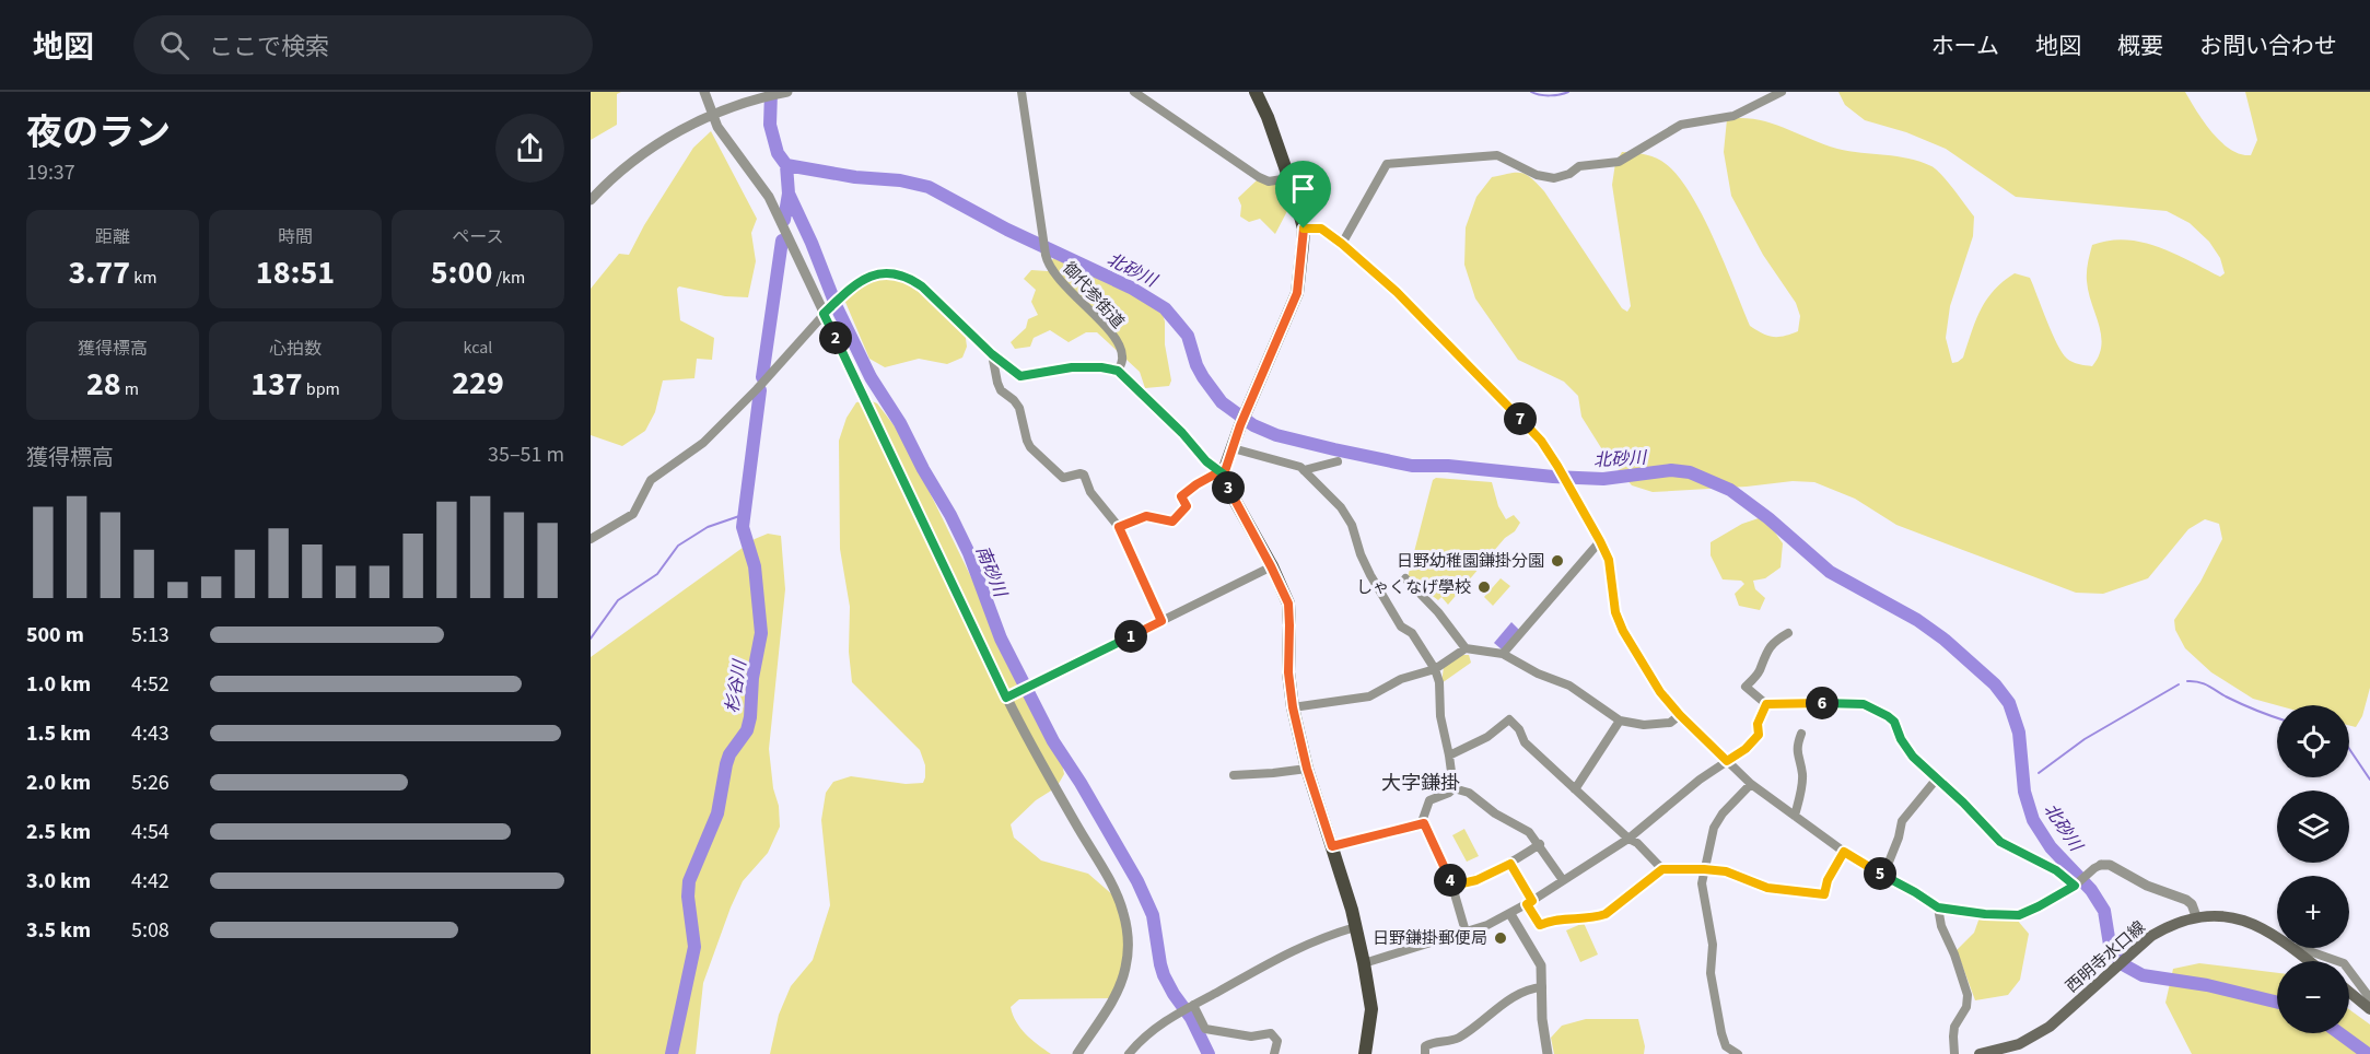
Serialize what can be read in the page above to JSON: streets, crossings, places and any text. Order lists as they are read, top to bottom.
{
  "streets": {
    "main road": ["西明寺水口線"],
    "street": ["御代参街道"]
  },
  "districts": ["大字鎌掛"],
  "water": ["北砂川", "南砂川", "杉谷川"],
  "places": ["日野幼稚園鎌掛分園", "しゃくなげ學校", "日野鎌掛郵便局"],
  "page": {
    "header": "地図",
    "search": "ここで検索",
    "nav": [
      "ホーム",
      "地図",
      "概要",
      "お問い合わせ"
    ],
    "heading": ["夜のラン", "19:37"],
    "stats": [
      ["距離", "3.77 km"],
      ["時間", "18:51"],
      ["ペース", "5:00 /km"],
      ["獲得標高", "28 m"],
      ["心拍数", "137 bpm"],
      ["kcal", "229"]
    ],
    "pins": [
      "2",
      "7",
      "3",
      "1",
      "6",
      "5",
      "4"
    ],
    "chart": ["獲得標高", "35–51 m"],
    "list": [
      {
        "name": "500 m",
        "note": "5:13"
      },
      {
        "name": "1.0 km",
        "note": "4:52"
      },
      {
        "name": "1.5 km",
        "note": "4:43"
      },
      {
        "name": "2.0 km",
        "note": "5:26"
      },
      {
        "name": "2.5 km",
        "note": "4:54"
      },
      {
        "name": "3.0 km",
        "note": "4:42"
      },
      {
        "name": "3.5 km",
        "note": "5:08"
      }
    ],
    "map_buttons": ["+", "−"]
  }
}
